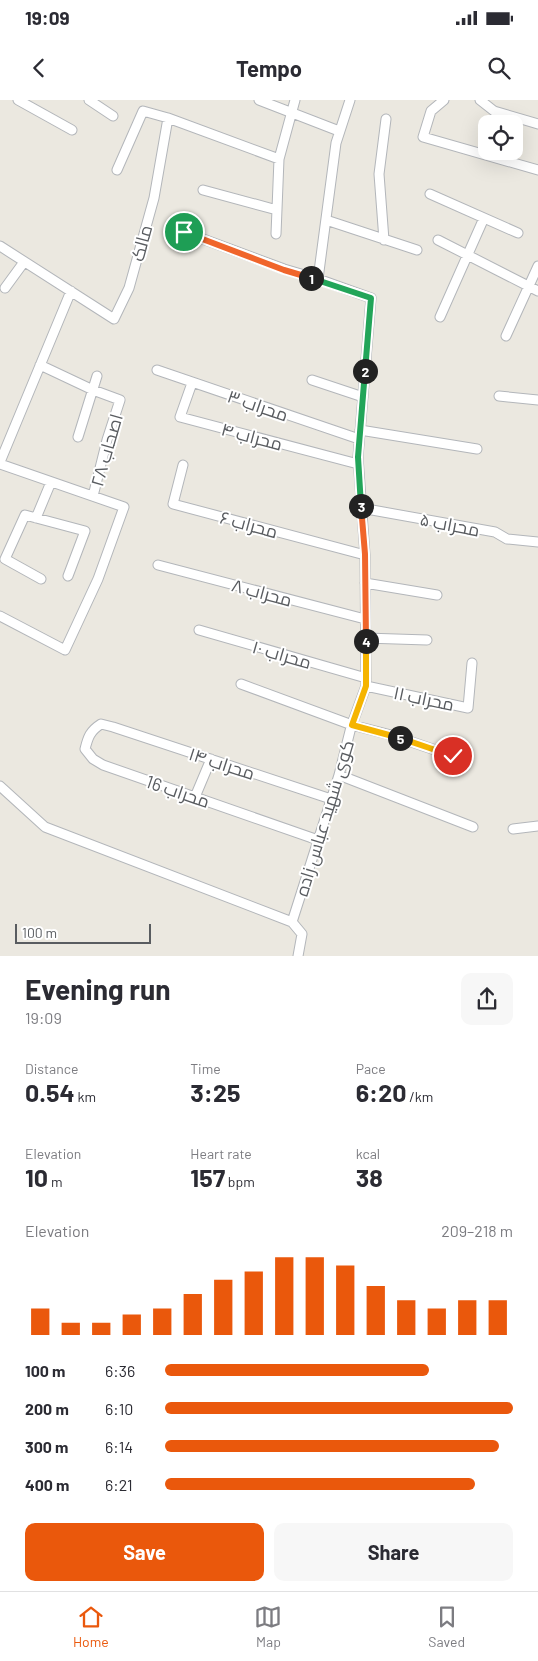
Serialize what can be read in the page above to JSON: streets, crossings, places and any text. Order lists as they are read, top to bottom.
{
  "streets": {
    "street": [
      "مالک",
      "محراب ۳",
      "محراب ۴",
      "اصحاب ۲۸",
      "محراب ۶",
      "محراب ۵",
      "محراب ۸",
      "محراب ۱۰",
      "محراب ۱۱",
      "محراب ۱۴",
      "محراب 16",
      "کوی شهید عباس زاده"
    ]
  },
  "crossings": [
    ["محراب ۳", "محراب ۴"],
    ["محراب ۳", "کوی شهید عباس زاده"],
    ["محراب ۴", "کوی شهید عباس زاده"],
    ["محراب ۶", "کوی شهید عباس زاده"],
    ["محراب ۵", "کوی شهید عباس زاده"],
    ["محراب ۸", "کوی شهید عباس زاده"],
    ["محراب ۱۰", "محراب ۱۱"],
    ["محراب ۱۰", "کوی شهید عباس زاده"],
    ["محراب ۱۱", "کوی شهید عباس زاده"],
    ["محراب ۱۴", "محراب 16"],
    ["محراب ۱۴", "کوی شهید عباس زاده"],
    ["محراب 16", "کوی شهید عباس زاده"]
  ],
  "scale_bar": "100 m",
  "page": {
    "status": "19:09",
    "header": "Tempo",
    "pins": [
      "1",
      "2",
      "3",
      "4",
      "5"
    ],
    "scale": "100 m",
    "heading": ["Evening run", "19:09"],
    "stats": [
      ["Distance", "0.54 km"],
      ["Time", "3:25"],
      ["Pace", "6:20 /km"],
      ["Elevation", "10 m"],
      ["Heart rate", "157 bpm"],
      ["kcal", "38"]
    ],
    "chart": ["Elevation", "209–218 m"],
    "list": [
      {
        "name": "100 m",
        "note": "6:36"
      },
      {
        "name": "200 m",
        "note": "6:10"
      },
      {
        "name": "300 m",
        "note": "6:14"
      },
      {
        "name": "400 m",
        "note": "6:21"
      }
    ],
    "buttons": ["Save", "Share"],
    "tabs": ["Home", "Map", "Saved"]
  }
}
